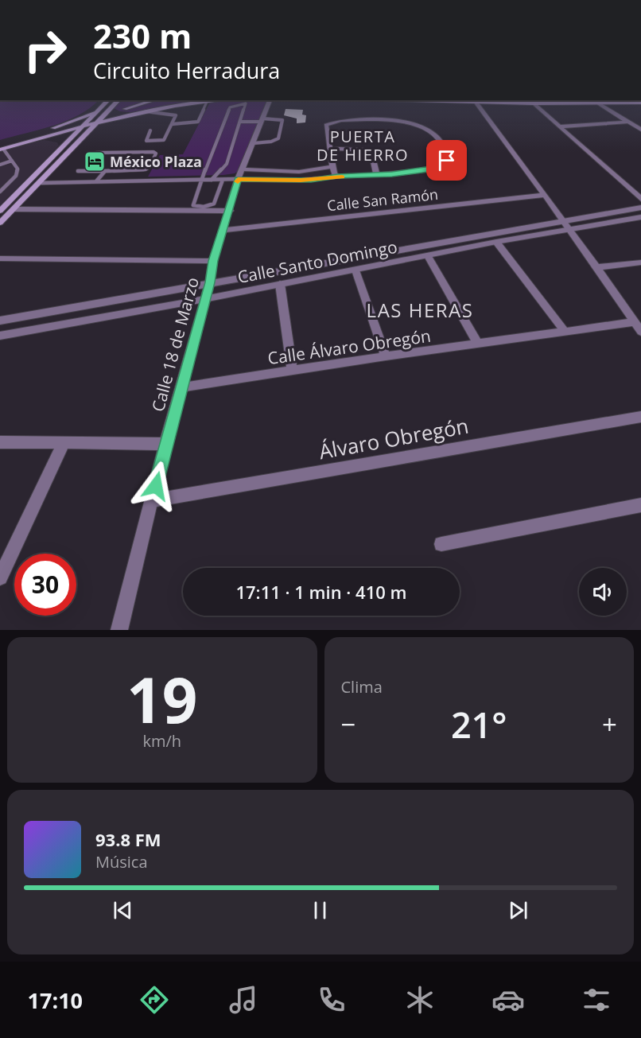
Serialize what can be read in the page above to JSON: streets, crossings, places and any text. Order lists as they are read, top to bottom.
{
  "streets": {
    "street": [
      "Calle San Ramón",
      "Calle Santo Domingo",
      "Calle 18 de Marzo",
      "Calle Álvaro Obregón",
      "Álvaro Obregón"
    ]
  },
  "crossings": [
    ["Calle San Ramón", "Calle 18 de Marzo"],
    ["Calle Santo Domingo", "Calle 18 de Marzo"],
    ["Calle 18 de Marzo", "Calle Álvaro Obregón"],
    ["Calle 18 de Marzo", "Álvaro Obregón"]
  ],
  "districts": ["PUERTA DE HIERRO", "LAS HERAS"],
  "places": {
    "hotel": ["México Plaza"]
  },
  "page": {
    "turn": ["230 m", "Circuito Herradura"],
    "limit": "30",
    "trip": "17:11 · 1 min · 410 m",
    "tile": [
      ["19", "km/h"],
      "Clima"
    ],
    "heat": ["−", "21°", "+"],
    "song": ["93.8 FM", "Música"],
    "tabs": "17:10"
  }
}
